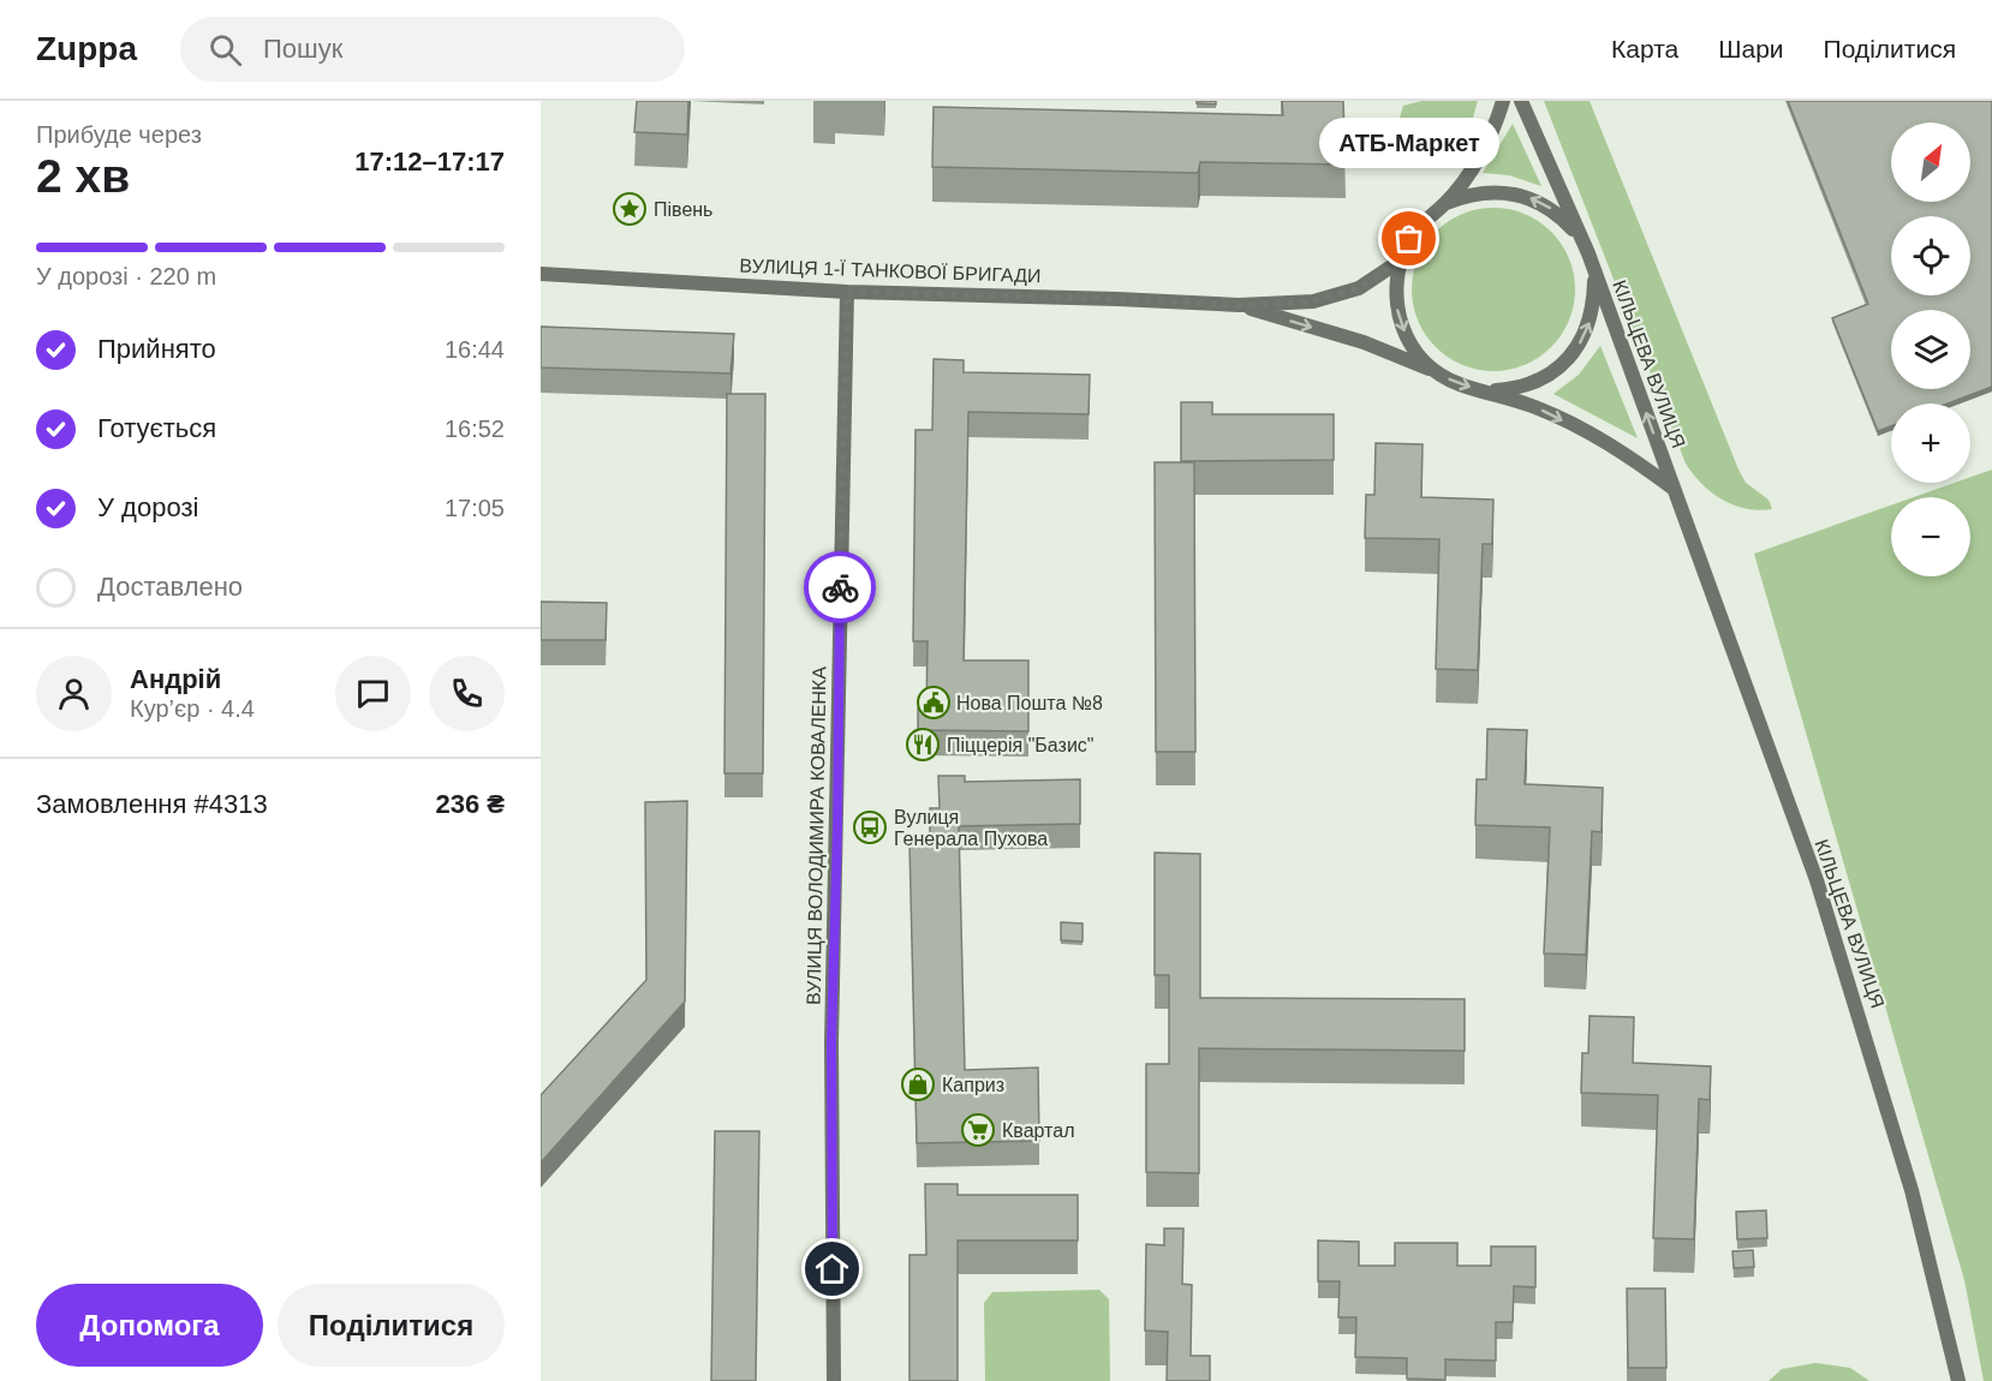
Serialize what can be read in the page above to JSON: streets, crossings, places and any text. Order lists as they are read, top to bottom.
{
  "streets": {
    "main road": ["ВУЛИЦЯ 1-Ї ТАНКОВОЇ БРИГАДИ", "КІЛЬЦЕВА ВУЛИЦЯ", "ВУЛИЦЯ ВОЛОДИМИРА КОВАЛЕНКА"]
  },
  "crossings": [
    ["ВУЛИЦЯ 1-Ї ТАНКОВОЇ БРИГАДИ", "КІЛЬЦЕВА ВУЛИЦЯ"],
    ["ВУЛИЦЯ 1-Ї ТАНКОВОЇ БРИГАДИ", "ВУЛИЦЯ ВОЛОДИМИРА КОВАЛЕНКА"]
  ],
  "places": {
    "place": ["Півень"],
    "other": ["АТБ-Маркет"],
    "public building": ["Нова Пошта №8"],
    "restaurant": ["Піццерія \"Базис\""],
    "bus stop": ["Вулиця Генерала Пухова"],
    "shop": ["Каприз"],
    "supermarket": ["Квартал"]
  },
  "north": "top right",
  "page": {
    "header": "Zuppa",
    "search": "Пошук",
    "nav": ["Карта", "Шари", "Поділитися"],
    "heading": ["2 хв", "Прибуде через", "17:12–17:17"],
    "panel": [
      "Андрій",
      "Кур’єр · 4.4",
      "Замовлення #4313",
      "236 ₴"
    ],
    "bubble": "АТБ-Маркет",
    "map_buttons": ["+", "−"],
    "bar": "У дорозі · 220 m",
    "list": [
      ["Прийнято", "16:44"],
      ["Готується", "16:52"],
      ["У дорозі", "17:05"],
      "Доставлено"
    ],
    "buttons": ["Допомога", "Поділитися"]
  }
}
